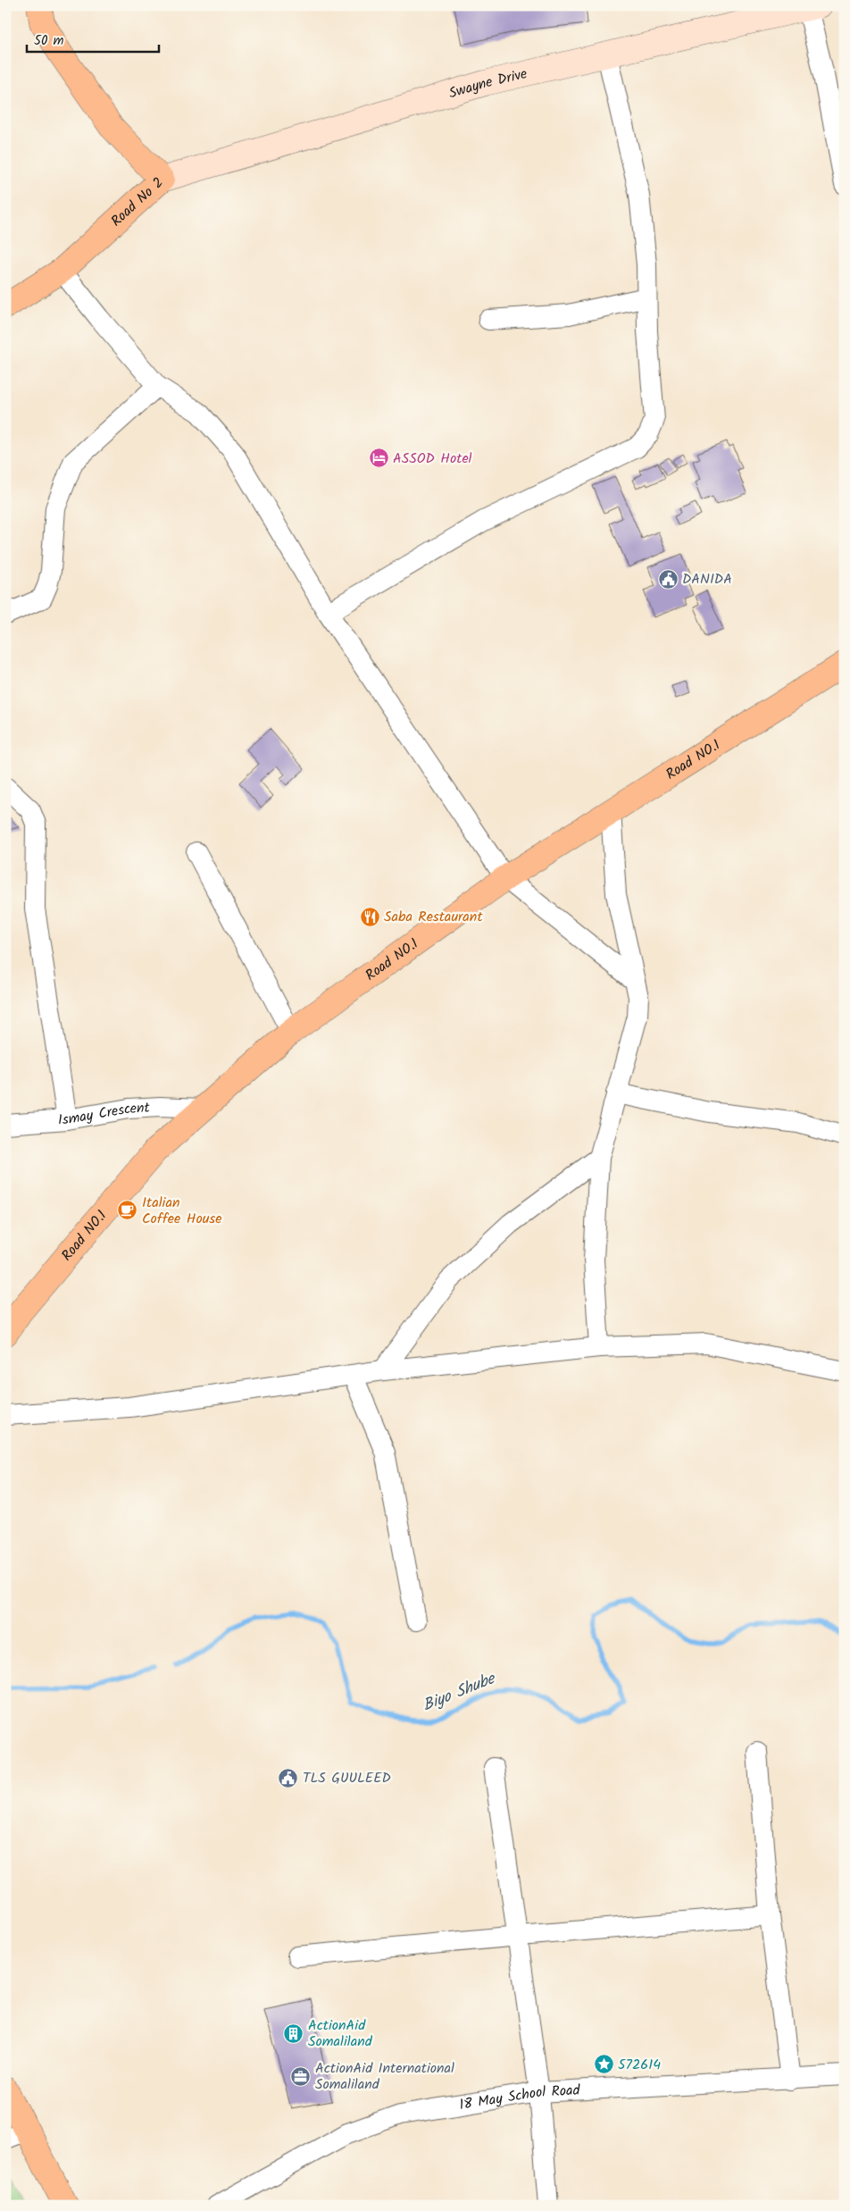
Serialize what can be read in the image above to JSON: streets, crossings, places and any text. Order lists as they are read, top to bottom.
{
  "streets": {
    "main road": ["Swayne Drive", "Road No 2", "Road NO.1"],
    "street": ["Ismay Crescent", "18 May School Road"]
  },
  "crossings": [
    ["Swayne Drive", "Road No 2"],
    ["Road NO.1", "Ismay Crescent"]
  ],
  "water": ["Biyo Shube"],
  "places": {
    "hotel": ["ASSOD Hotel"],
    "public building": ["DANIDA", "TLS GUULEED"],
    "restaurant": ["Saba Restaurant"],
    "cafe": ["Italian Coffee House"],
    "building": ["ActionAid Somaliland"],
    "place": ["572614"],
    "office": ["ActionAid International Somaliland"]
  },
  "scale_bar": "50 m"
}
